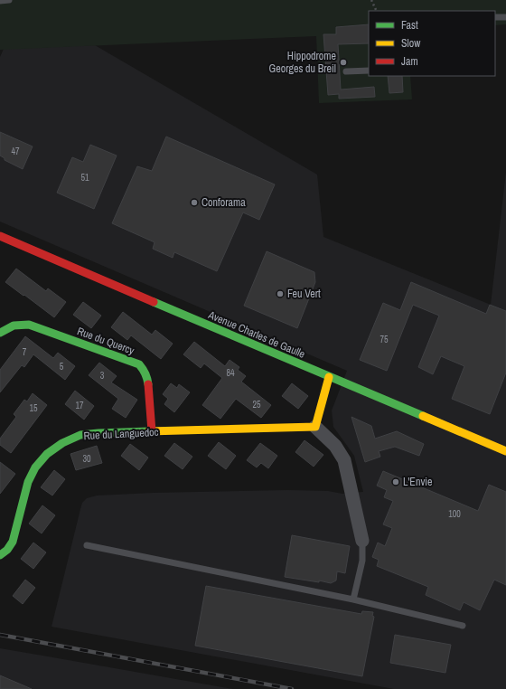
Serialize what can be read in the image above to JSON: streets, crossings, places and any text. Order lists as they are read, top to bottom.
{
  "streets": {
    "street": ["Avenue Charles de Gaulle", "Rue du Quercy", "Rue du Languedoc"]
  },
  "crossings": [
    ["Rue du Quercy", "Rue du Languedoc"]
  ],
  "places": [
    "Hippodrome Georges du Breil",
    "Conforama",
    "Feu Vert",
    "L'Envie"
  ],
  "house_numbers": [
    "47",
    "51",
    "75",
    "7",
    "5",
    "84",
    "3",
    "25",
    "17",
    "15",
    "30",
    "100"
  ],
  "legend": ["Fast", "Slow", "Jam"]
}
